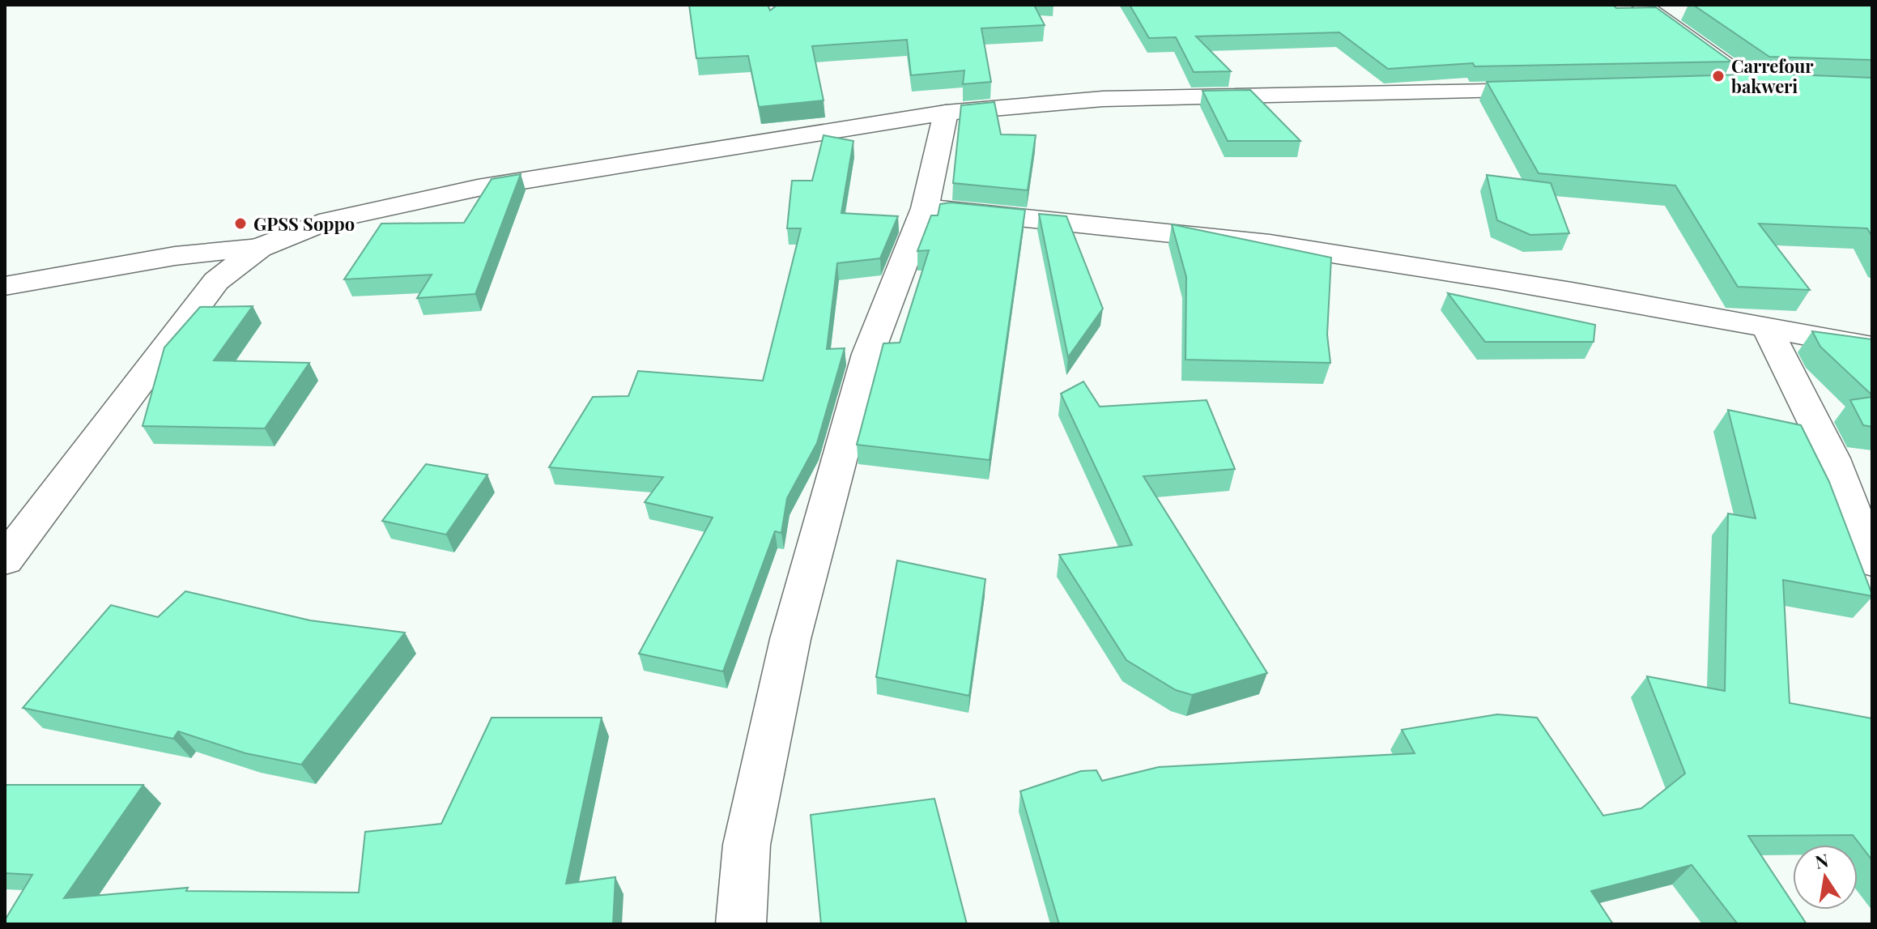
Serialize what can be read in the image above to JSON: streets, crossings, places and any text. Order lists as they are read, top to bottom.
{
  "places": ["Carrefour bakweri", "GPSS Soppo"],
  "north": "top"
}
